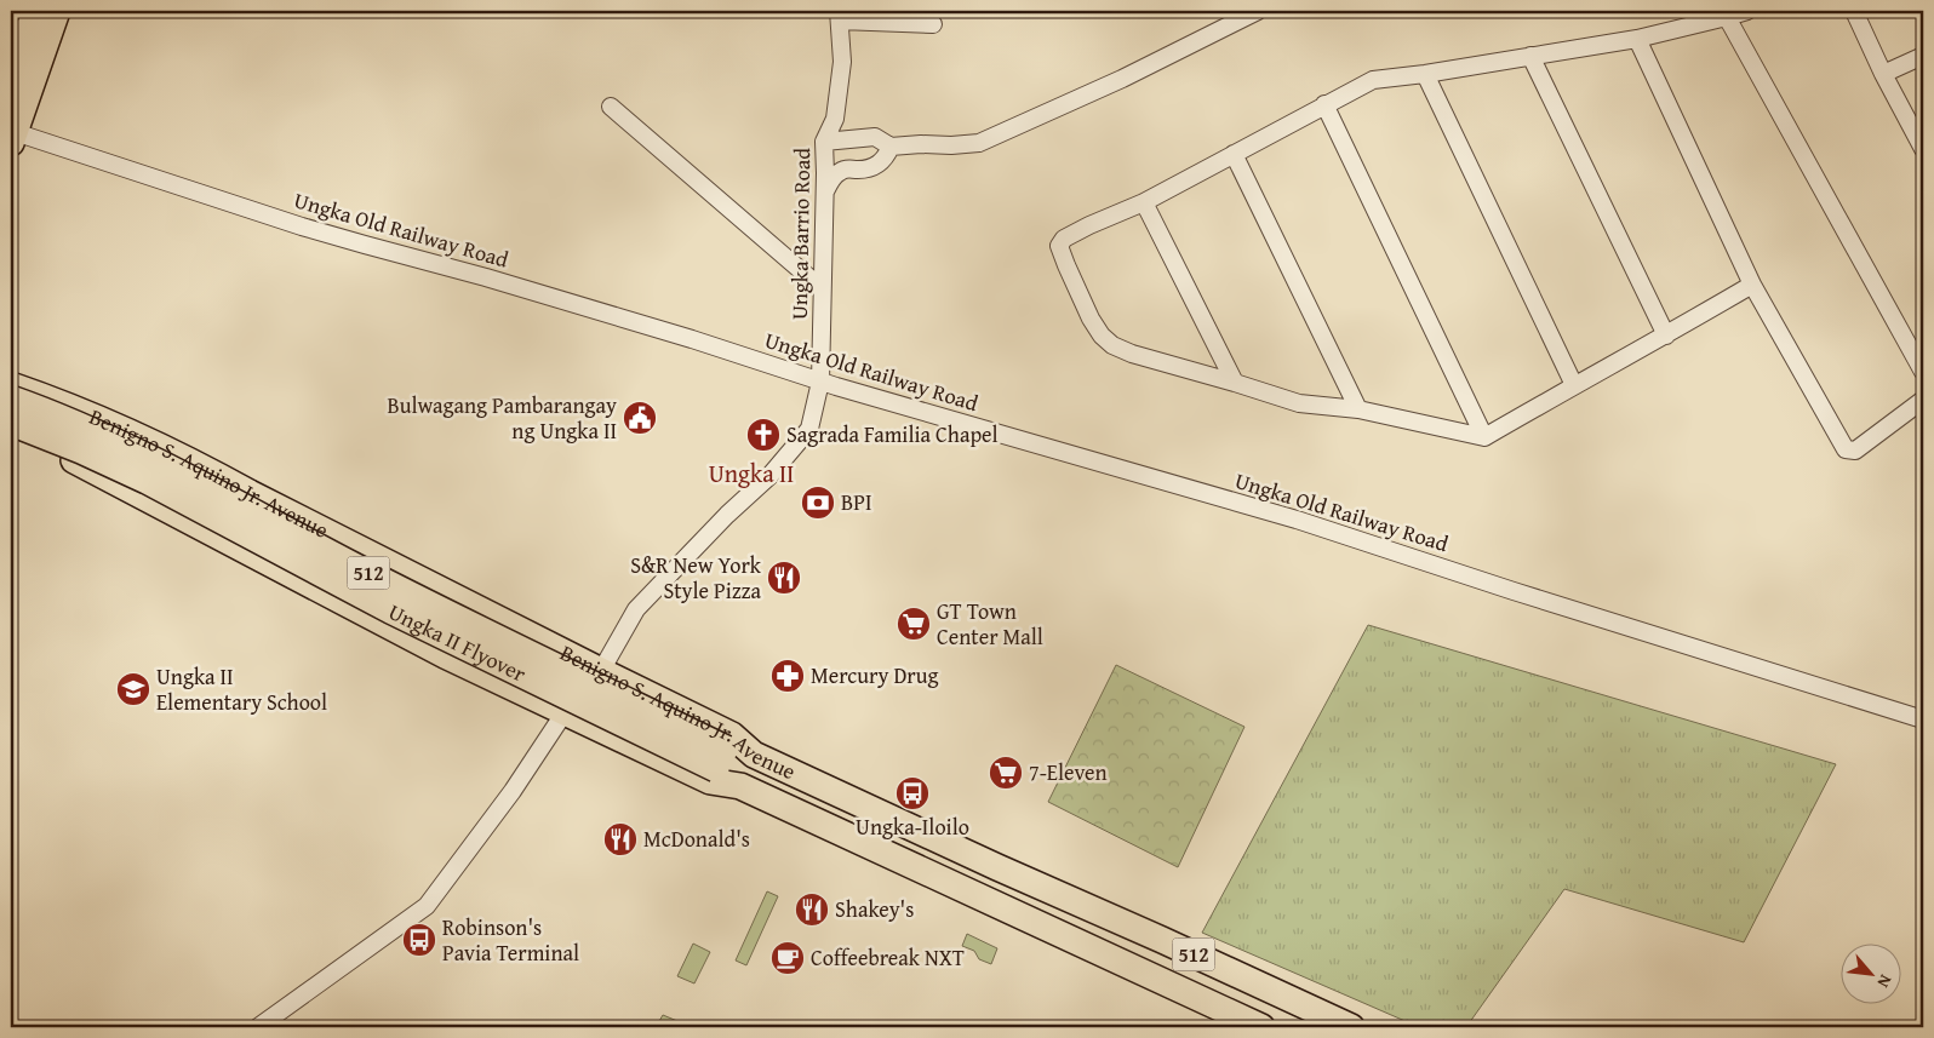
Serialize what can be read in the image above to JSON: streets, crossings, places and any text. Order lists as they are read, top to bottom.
{
  "streets": {
    "main road": ["Benigno S. Aquino Jr. Avenue", "512", "Ungka II Flyover"],
    "street": ["Ungka Old Railway Road", "Ungka Barrio Road"]
  },
  "crossings": [
    ["Ungka Old Railway Road", "Ungka Barrio Road"],
    ["Ungka Barrio Road", "Benigno S. Aquino Jr. Avenue"],
    ["Benigno S. Aquino Jr. Avenue", "Ungka II Flyover"]
  ],
  "districts": ["Ungka Ⅱ"],
  "places": {
    "public building": ["Bulwagang Pambarangay ng Ungka Ⅱ"],
    "church": ["Sagrada Familia Chapel"],
    "bank": ["BPI"],
    "restaurant": ["S&R New York Style Pizza", "McDonald's", "Shakey's"],
    "supermarket": ["GT Town Center Mall", "7-Eleven"],
    "pharmacy": ["Mercury Drug"],
    "school or university": ["Ungka Ⅱ Elementary School"],
    "bus stop": ["Ungka-Iloilo", "Robinson's Pavia Terminal"],
    "cafe": ["Coffeebreak NXT"]
  },
  "north": "bottom right"
}
